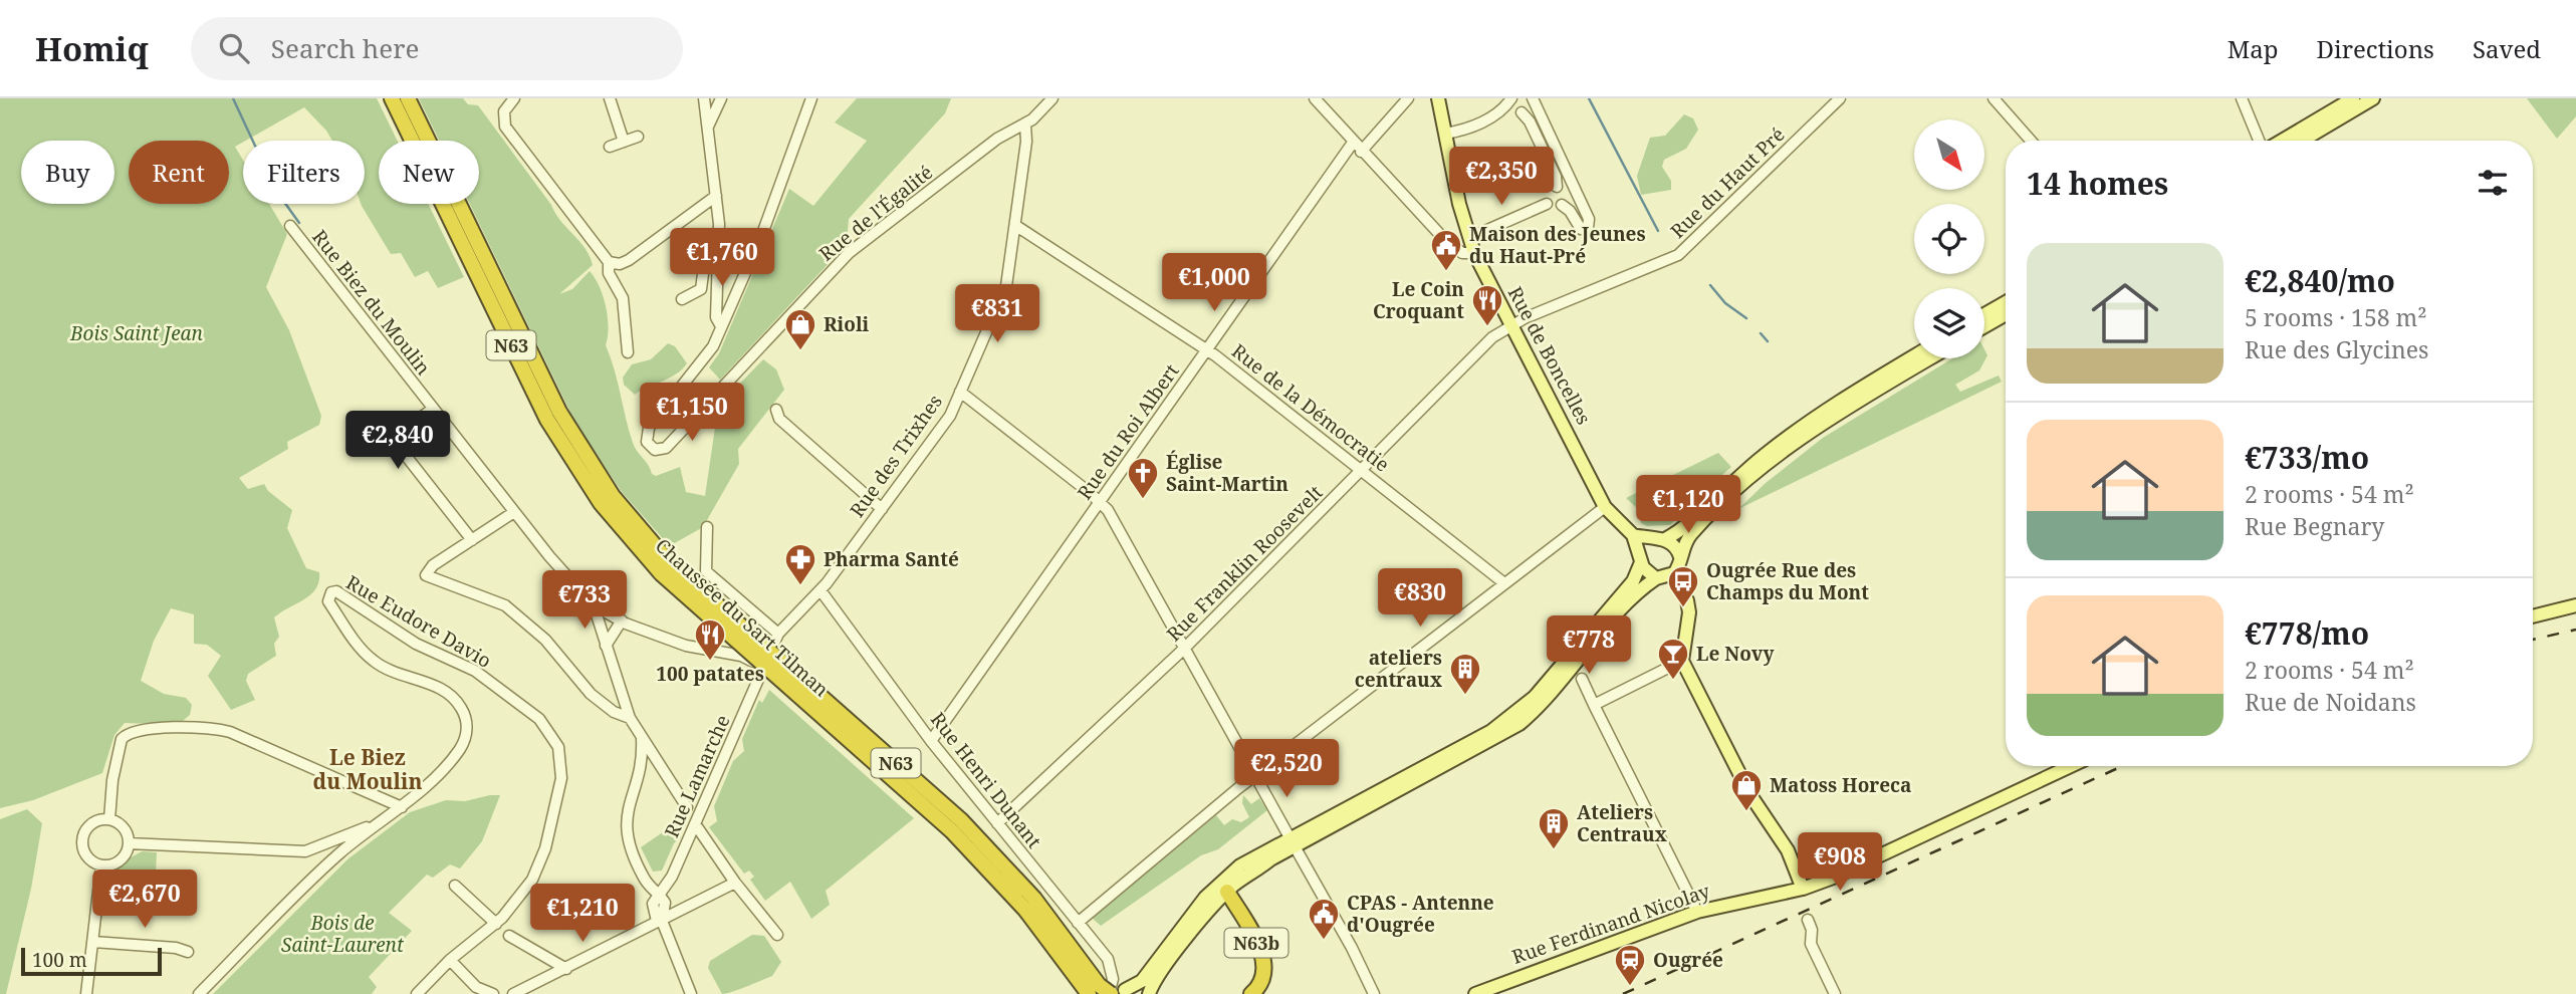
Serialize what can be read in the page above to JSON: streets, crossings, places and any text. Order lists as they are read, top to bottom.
{
  "streets": {
    "highway": ["N63", "Chaussée du Sart Tilman", "N63b"],
    "main road": ["Rue de Boncelles", "Rue Ferdinand Nicolay"],
    "street": [
      "Rue du Haut Pré",
      "Rue de l'Égalité",
      "Rue Biez du Moulin",
      "Rue de la Démocratie",
      "Rue du Roi Albert",
      "Rue des Trixhes",
      "Rue Franklin Roosevelt",
      "Rue Eudore Davio",
      "Rue Lamarche",
      "Rue Henri Dunant"
    ]
  },
  "crossings": [
    ["Rue du Haut Pré", "Rue de Boncelles"],
    ["Rue du Haut Pré", "Rue Franklin Roosevelt"],
    ["Rue de l'Égalité", "Rue des Trixhes"],
    ["Rue Biez du Moulin", "Rue Lamarche"],
    ["Rue de Boncelles", "Rue Franklin Roosevelt"],
    ["Rue de la Démocratie", "Rue du Roi Albert"],
    ["Rue de la Démocratie", "Rue des Trixhes"],
    ["Rue de la Démocratie", "Rue Franklin Roosevelt"],
    ["Rue du Roi Albert", "Rue Henri Dunant"],
    ["Rue des Trixhes", "Rue Henri Dunant"],
    ["Rue Franklin Roosevelt", "Rue Henri Dunant"],
    ["Chaussée du Sart Tilman", "Rue Henri Dunant"]
  ],
  "districts": ["Le Biez du Moulin"],
  "parks": ["Bois Saint Jean", "Bois de Saint-Laurent"],
  "places": {
    "public building": ["Maison des Jeunes du Haut-Pré", "CPAS - Antenne d'Ougrée"],
    "restaurant": ["Le Coin Croquant", "100 patates"],
    "shop": ["Rioli", "Matoss Horeca"],
    "church": ["Église Saint-Martin"],
    "pharmacy": ["Pharma Santé"],
    "bus stop": ["Ougrée Rue des Champs du Mont"],
    "bar": ["Le Novy"],
    "building": ["ateliers centraux", "Ateliers Centraux"],
    "station": ["Ougrée"]
  },
  "scale_bar": "100 m",
  "north": "bottom right",
  "page": {
    "header": "Homiq",
    "search": "Search here",
    "nav": ["Map", "Directions", "Saved"],
    "chip": [
      "Buy",
      "Rent",
      "Filters",
      "New"
    ],
    "heading": "14 homes",
    "price": [
      "€2,350",
      "€1,760",
      "€1,000",
      "€831",
      "€1,150",
      "€2,840",
      "€1,120",
      "€830",
      "€733",
      "€778",
      "€2,520",
      "€908",
      "€2,670",
      "€1,210"
    ],
    "list": [
      {
        "name": "€2,840/mo",
        "note": "5 rooms · 158 m² · Rue des Glycines"
      },
      {
        "name": "€733/mo",
        "note": "2 rooms · 54 m² · Rue Begnary"
      },
      {
        "name": "€778/mo",
        "note": "2 rooms · 54 m² · Rue de Noidans"
      }
    ],
    "scale": "100 m"
  }
}
